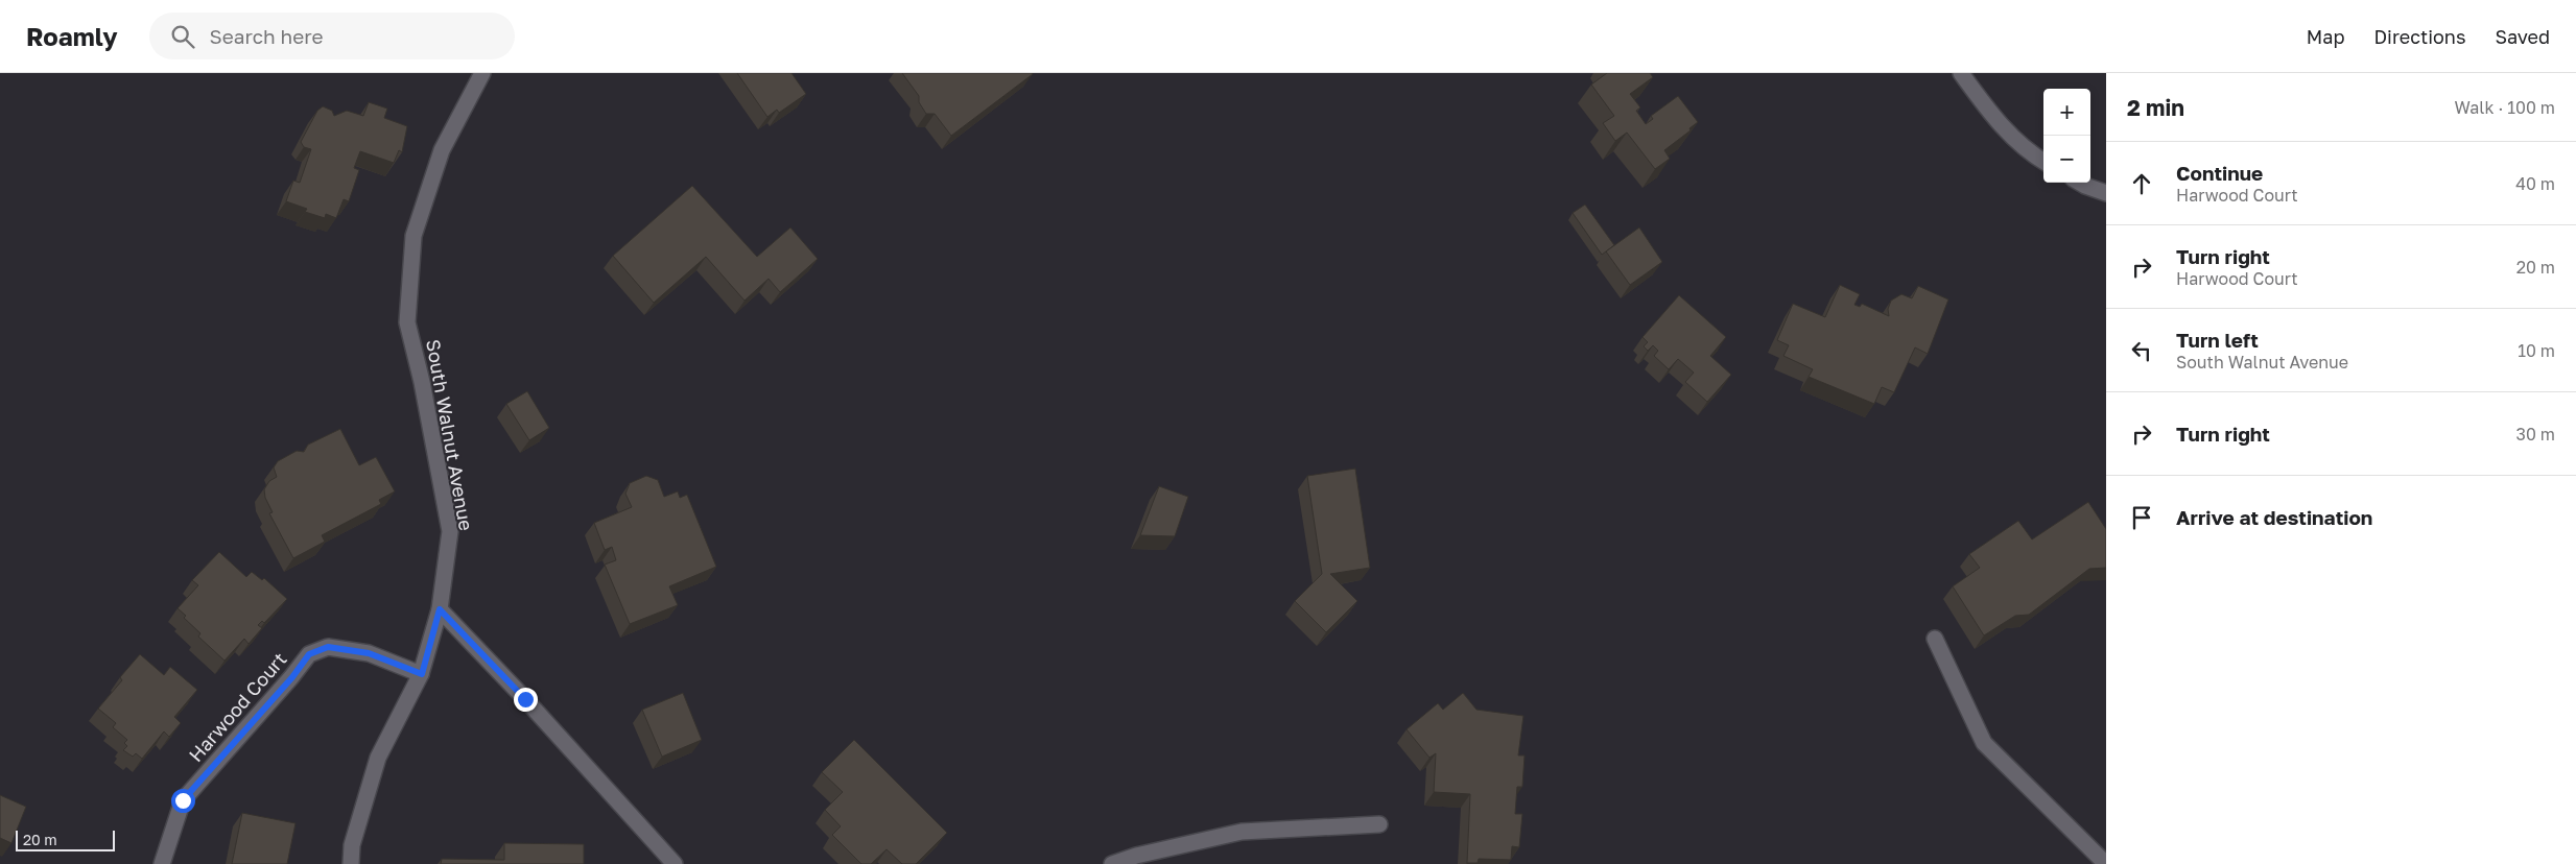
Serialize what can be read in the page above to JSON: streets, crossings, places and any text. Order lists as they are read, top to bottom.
{
  "streets": {
    "street": ["South Walnut Avenue", "Harwood Court"]
  },
  "crossings": [
    ["South Walnut Avenue", "Harwood Court"]
  ],
  "scale_bar": "20 m",
  "page": {
    "header": "Roamly",
    "search": "Search here",
    "nav": ["Map", "Directions", "Saved"],
    "heading": ["2 min", "Walk · 100 m"],
    "map_buttons": ["+", "−"],
    "list": [
      ["Continue", "Harwood Court", "40 m"],
      ["Turn right", "Harwood Court", "20 m"],
      ["Turn left", "South Walnut Avenue", "10 m"],
      ["Turn right", "30 m"],
      "Arrive at destination"
    ],
    "scale": "20 m"
  }
}
